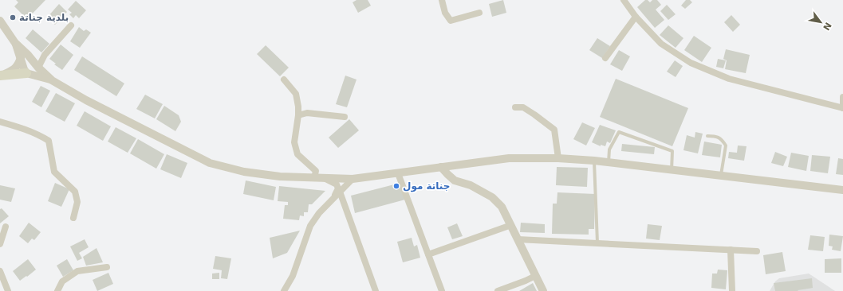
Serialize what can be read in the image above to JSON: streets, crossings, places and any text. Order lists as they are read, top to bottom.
{
  "places": ["بلدية جناتة", "جناتة مول"],
  "north": "bottom right"
}
